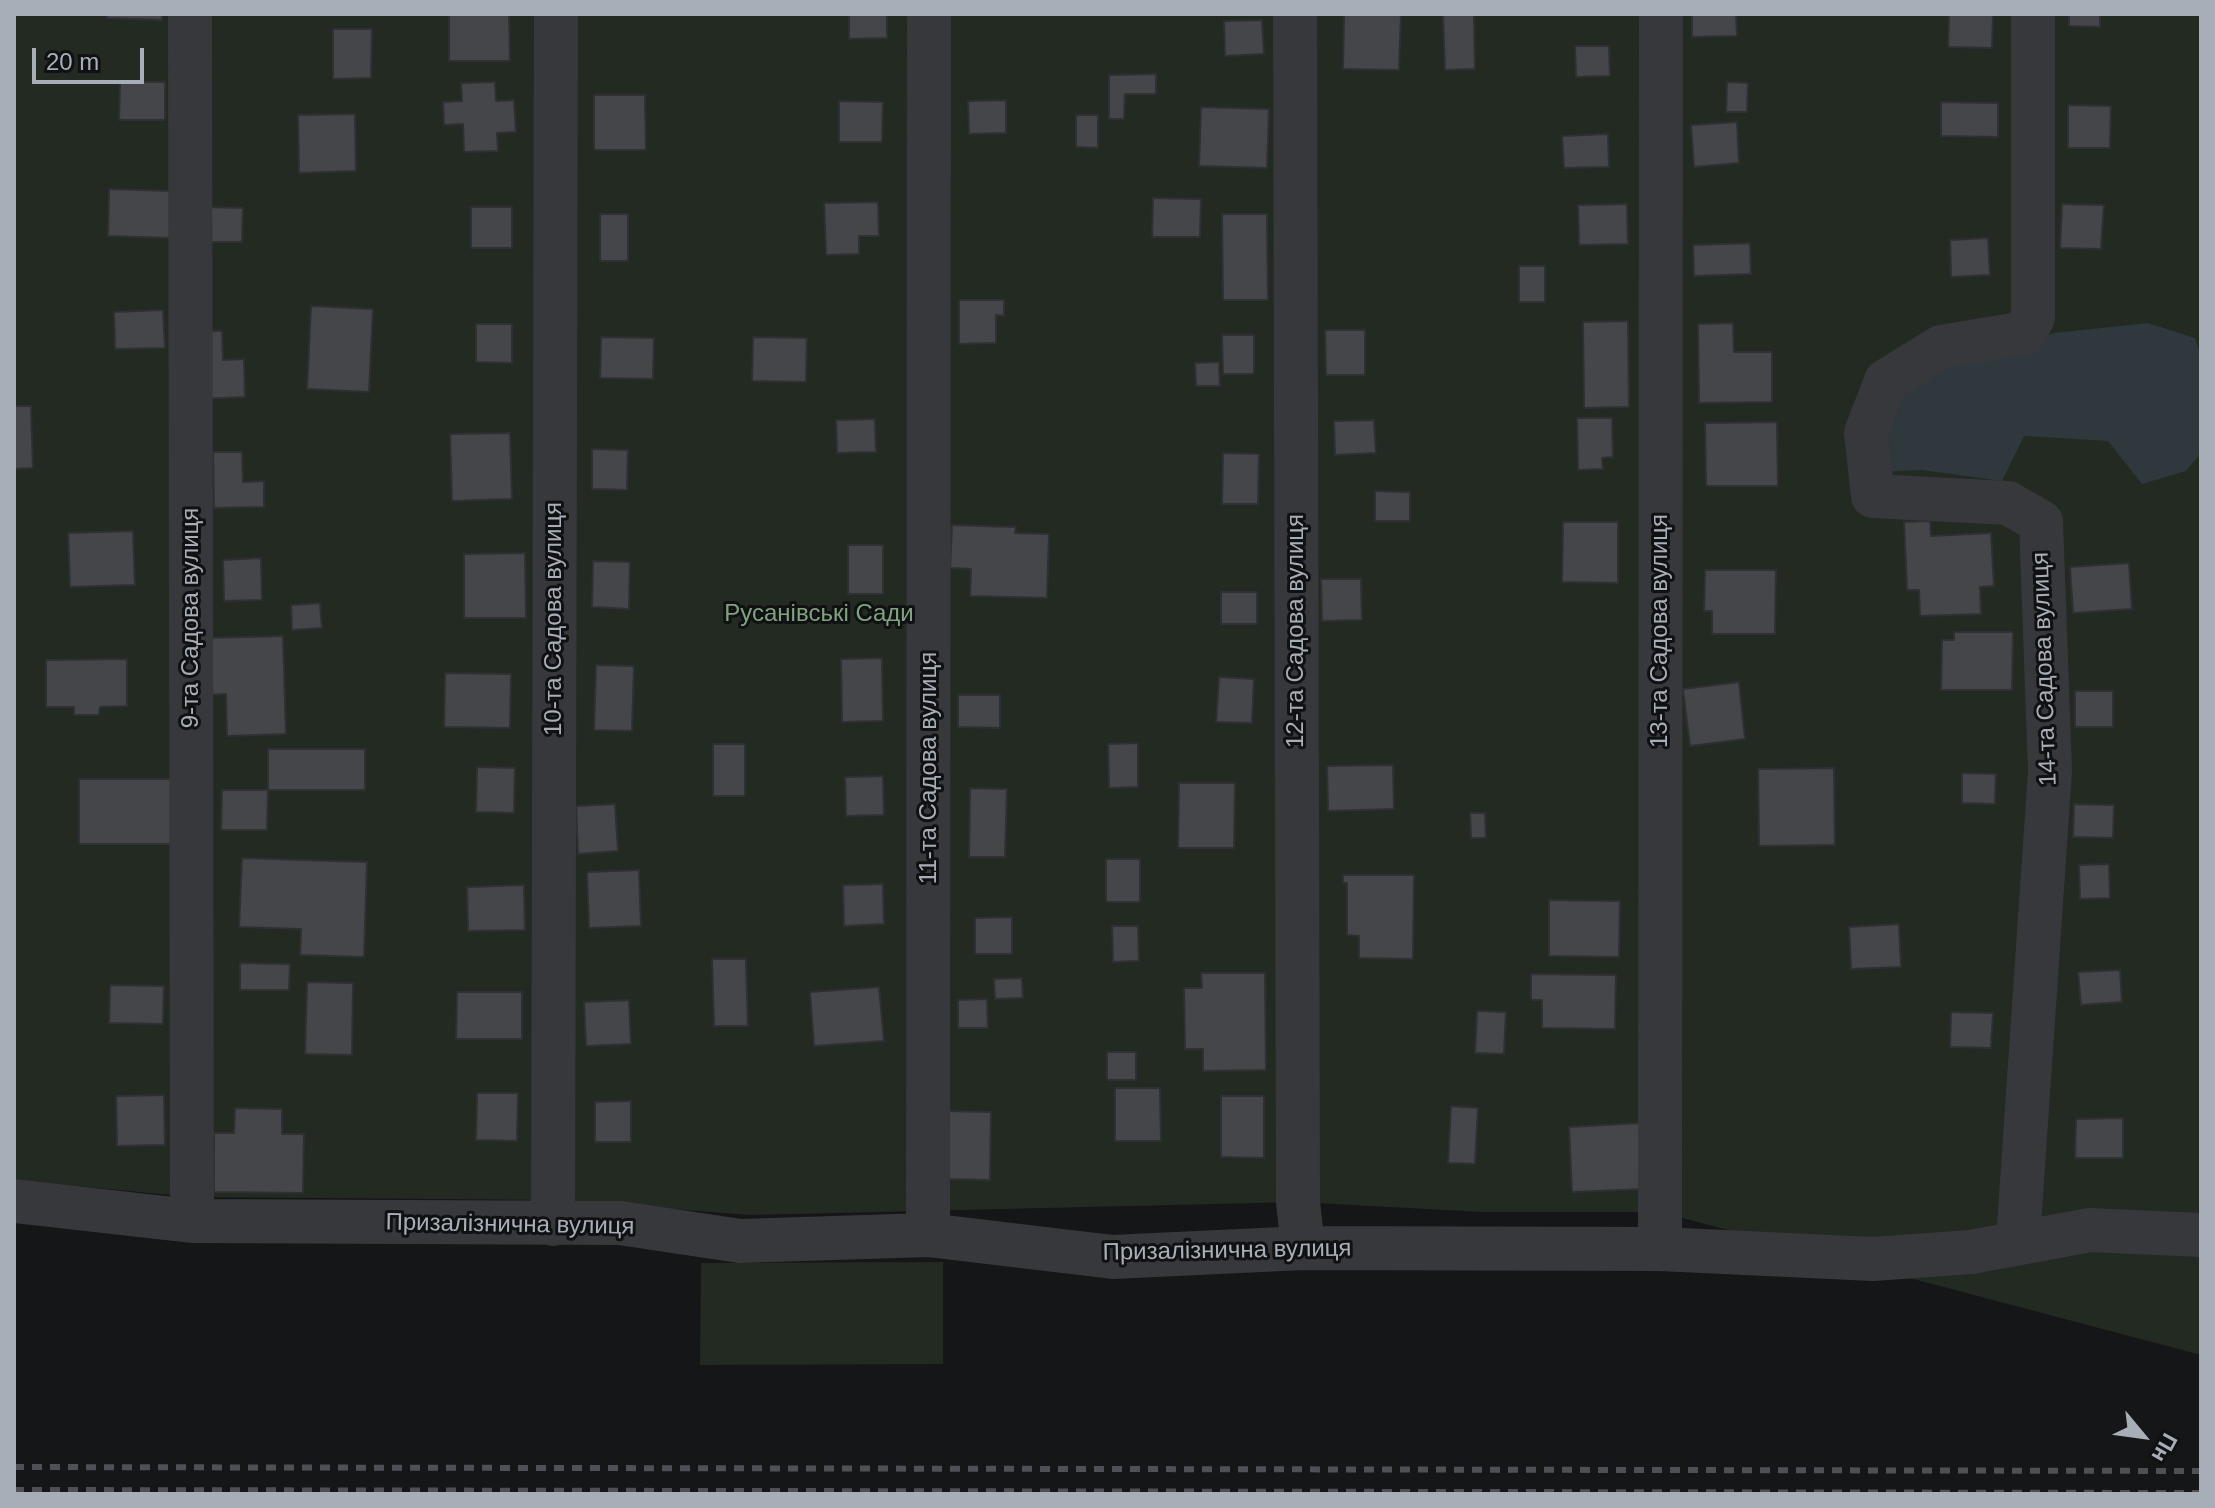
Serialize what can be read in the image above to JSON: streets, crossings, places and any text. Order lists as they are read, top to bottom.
{
  "streets": {
    "street": [
      "9-та Садова вулиця",
      "10-та Садова вулиця",
      "12-та Садова вулиця",
      "13-та Садова вулиця",
      "14-та Садова вулиця",
      "11-та Садова вулиця",
      "Призалізнична вулиця"
    ]
  },
  "crossings": [
    ["9-та Садова вулиця", "Призалізнична вулиця"],
    ["10-та Садова вулиця", "Призалізнична вулиця"],
    ["12-та Садова вулиця", "Призалізнична вулиця"],
    ["13-та Садова вулиця", "Призалізнична вулиця"],
    ["14-та Садова вулиця", "Призалізнична вулиця"],
    ["11-та Садова вулиця", "Призалізнична вулиця"]
  ],
  "parks": ["Русанівські Сади"],
  "scale_bar": "20 m",
  "north": "bottom right"
}
